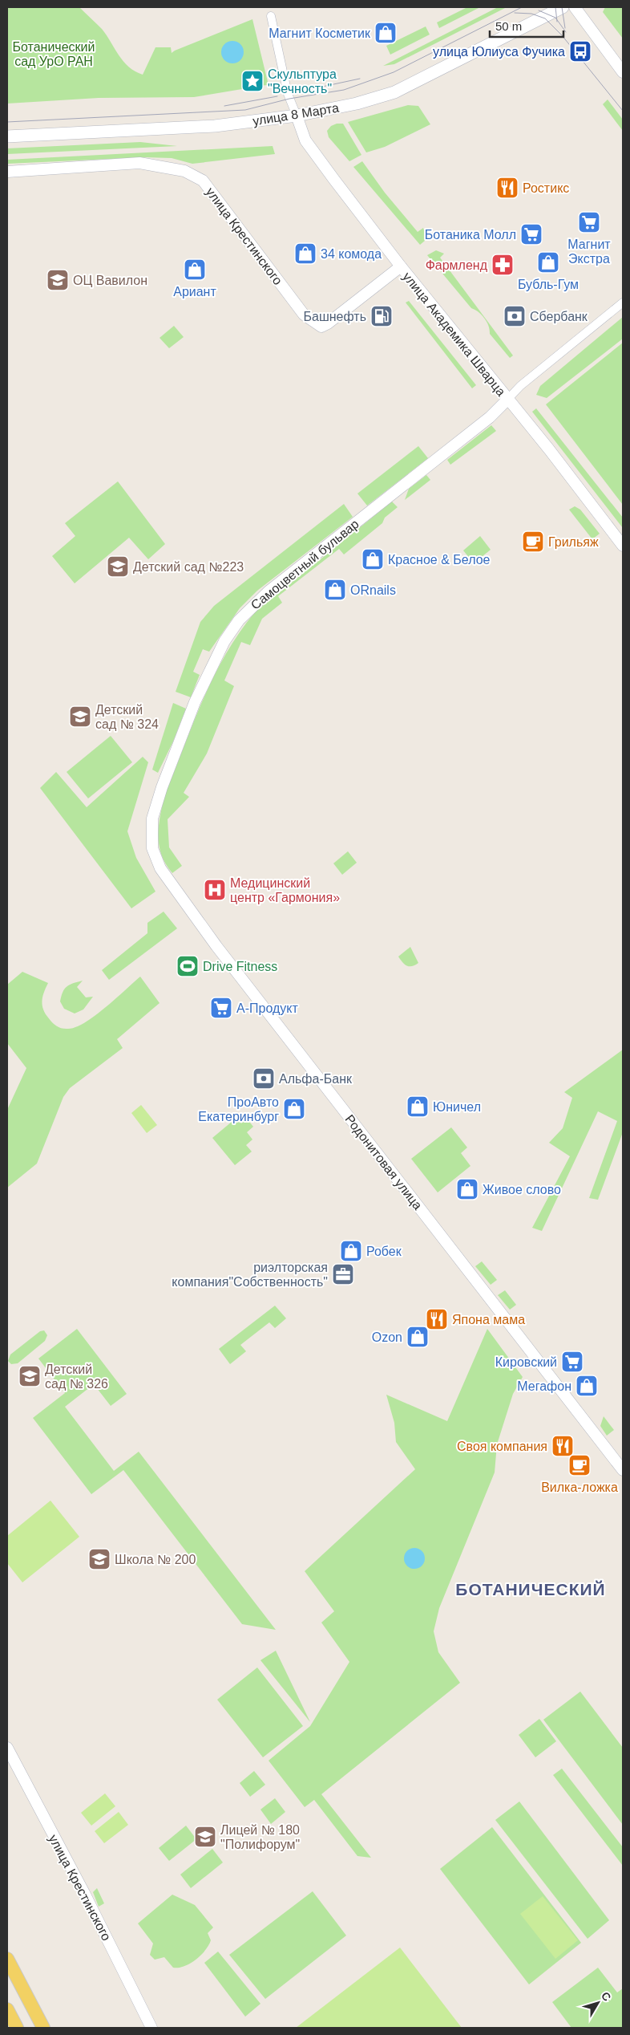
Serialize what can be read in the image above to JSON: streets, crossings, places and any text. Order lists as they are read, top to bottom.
{
  "streets": {
    "main road": ["улица 8 Марта"],
    "street": [
      "улица Крестинского",
      "улица Академика Шварца",
      "Самоцветный бульвар",
      "Родонитовая улица"
    ]
  },
  "crossings": [
    ["улица 8 Марта", "улица Академика Шварца"],
    ["улица Крестинского", "улица Академика Шварца"],
    ["улица Академика Шварца", "Самоцветный бульвар"],
    ["Самоцветный бульвар", "Родонитовая улица"]
  ],
  "districts": ["БОТАНИЧЕСКИЙ"],
  "parks": ["Ботанический сад УрО РАН"],
  "places": {
    "shop": [
      "Магнит Косметик",
      "34 комода",
      "Бубль-Гум",
      "Ариант",
      "Красное & Белое",
      "ORnails",
      "Юничел",
      "ПроАвто Екатеринбург",
      "Живое слово",
      "Робек",
      "Ozon",
      "Мегафон"
    ],
    "bus stop": ["улица Юлиуса Фучика"],
    "place": ["Скульптура \"Вечность\""],
    "restaurant": ["Ростикс", "Япона мама", "Своя компания"],
    "supermarket": [
      "Магнит Экстра",
      "Ботаника Молл",
      "А-Продукт",
      "Кировский"
    ],
    "pharmacy": ["Фармленд"],
    "school or university": [
      "ОЦ Вавилон",
      "Детский сад №223",
      "Детский сад № 324",
      "Детский сад № 326",
      "Школа № 200",
      "Лицей № 180 \"Полифорум\""
    ],
    "fuel station": ["Башнефть"],
    "bank": ["Сбербанк", "Альфа-Банк"],
    "cafe": ["Грильяж", "Вилка-ложка"],
    "hospital": ["Медицинский центр «Гармония»"],
    "sports": ["Drive Fitness"],
    "office": ["риэлторская компания\"Собственность\""]
  },
  "scale_bar": "50 m",
  "north": "top right"
}
